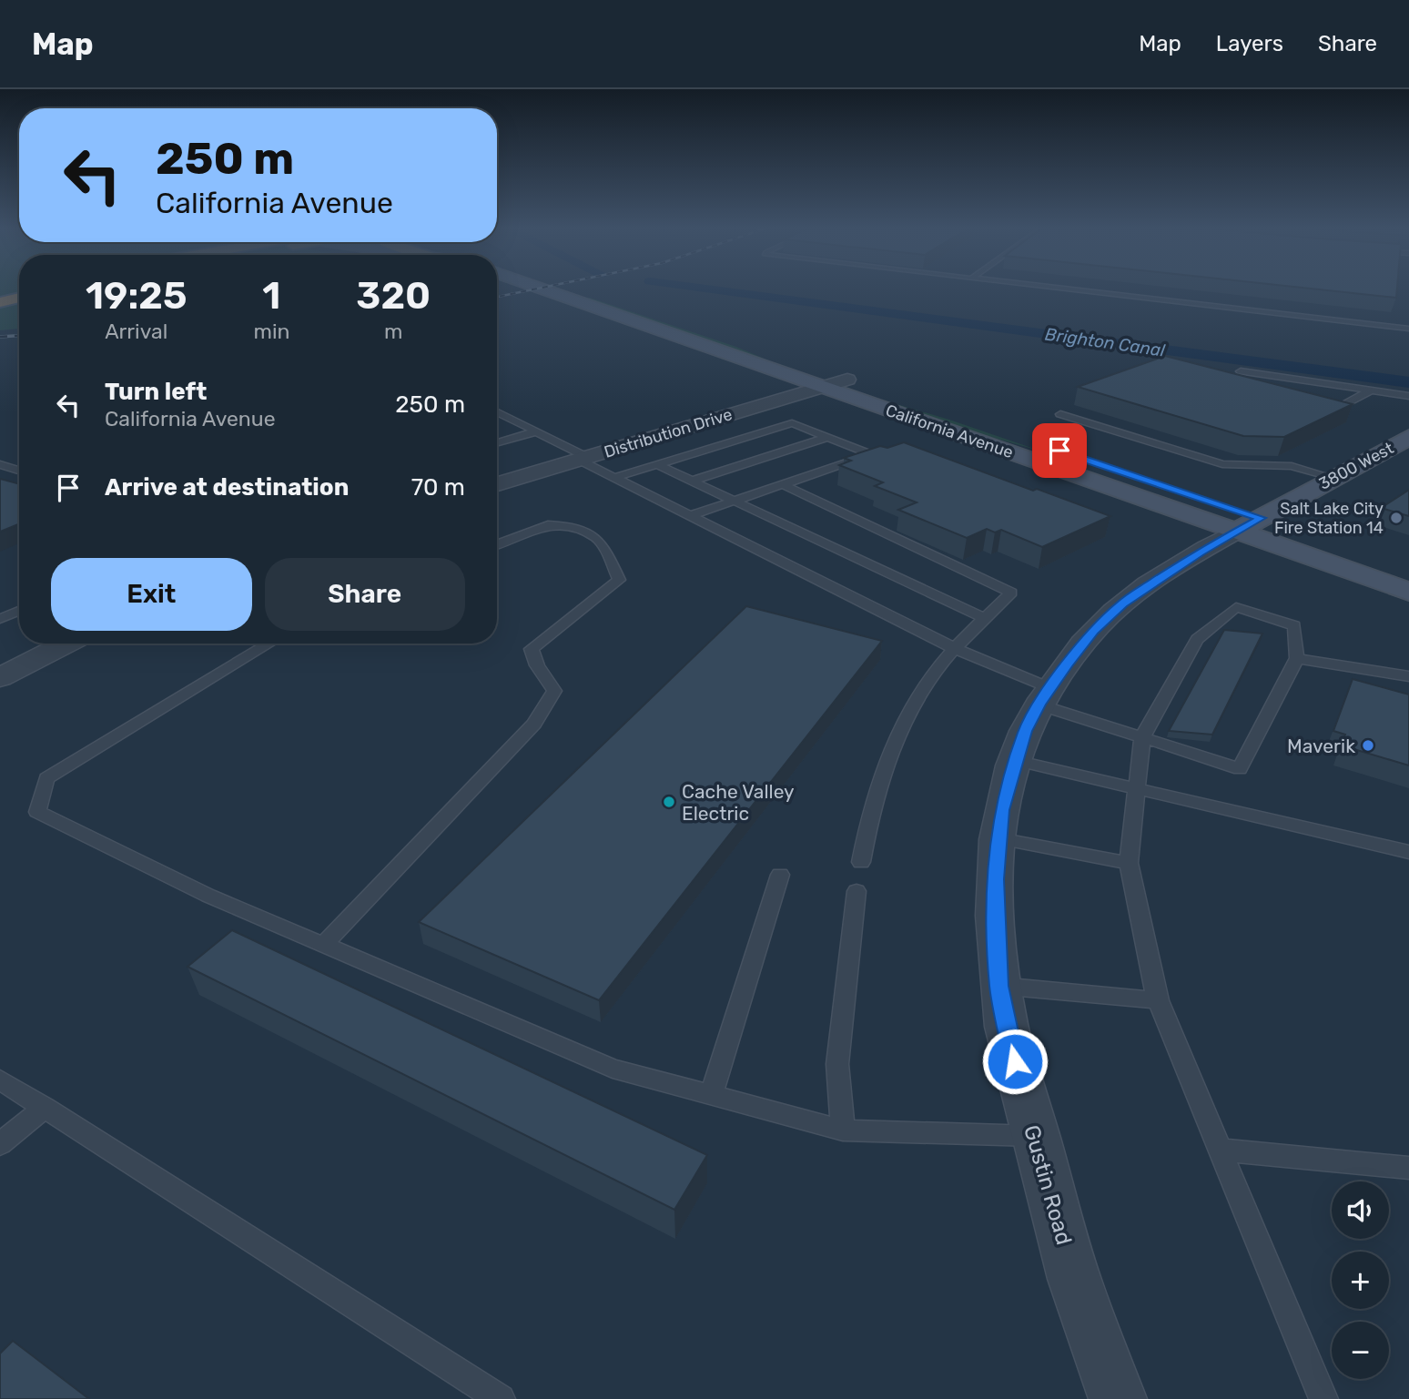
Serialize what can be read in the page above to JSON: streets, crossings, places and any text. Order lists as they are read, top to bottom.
{
  "streets": {
    "main road": ["California Avenue", "3800 West"],
    "street": ["Distribution Drive", "Gustin Road"]
  },
  "crossings": [
    ["California Avenue", "Distribution Drive"],
    ["California Avenue", "3800 West"],
    ["California Avenue", "Gustin Road"],
    ["3800 West", "Gustin Road"]
  ],
  "water": ["Brighton Canal"],
  "places": ["Salt Lake City Fire Station 14", "Maverik", "Cache Valley Electric"],
  "page": {
    "header": "Map",
    "nav": ["Map", "Layers", "Share"],
    "turn": ["250 m", "California Avenue"],
    "eta": [
      "19:25",
      "Arrival",
      "1",
      "min",
      "320",
      "m"
    ],
    "list": [
      {
        "name": "Turn left",
        "note": "California Avenue",
        "value": "250 m"
      },
      {
        "name": "Arrive at destination",
        "value": "70 m"
      }
    ],
    "buttons": ["Exit", "Share"],
    "map_buttons": ["+", "−"]
  }
}
